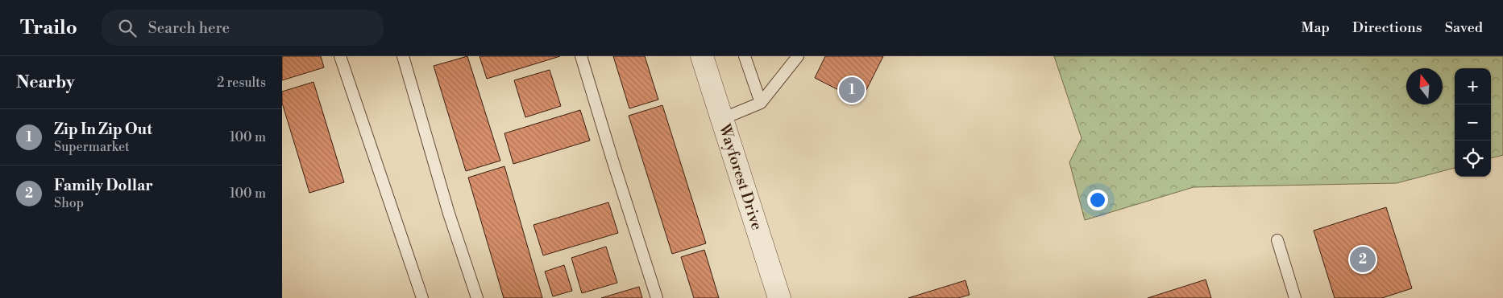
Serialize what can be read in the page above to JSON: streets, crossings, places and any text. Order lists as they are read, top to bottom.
{
  "streets": {
    "street": ["Wayforest Drive"]
  },
  "north": "top",
  "page": {
    "header": "Trailo",
    "search": "Search here",
    "nav": ["Map", "Directions", "Saved"],
    "heading": ["Nearby", "2 results"],
    "map_buttons": ["+", "−"],
    "pins": ["1", "2"],
    "list": [
      {
        "mark": "1",
        "name": "Zip In Zip Out",
        "note": "Supermarket",
        "value": "100 m"
      },
      {
        "mark": "2",
        "name": "Family Dollar",
        "note": "Shop",
        "value": "100 m"
      }
    ]
  }
}
